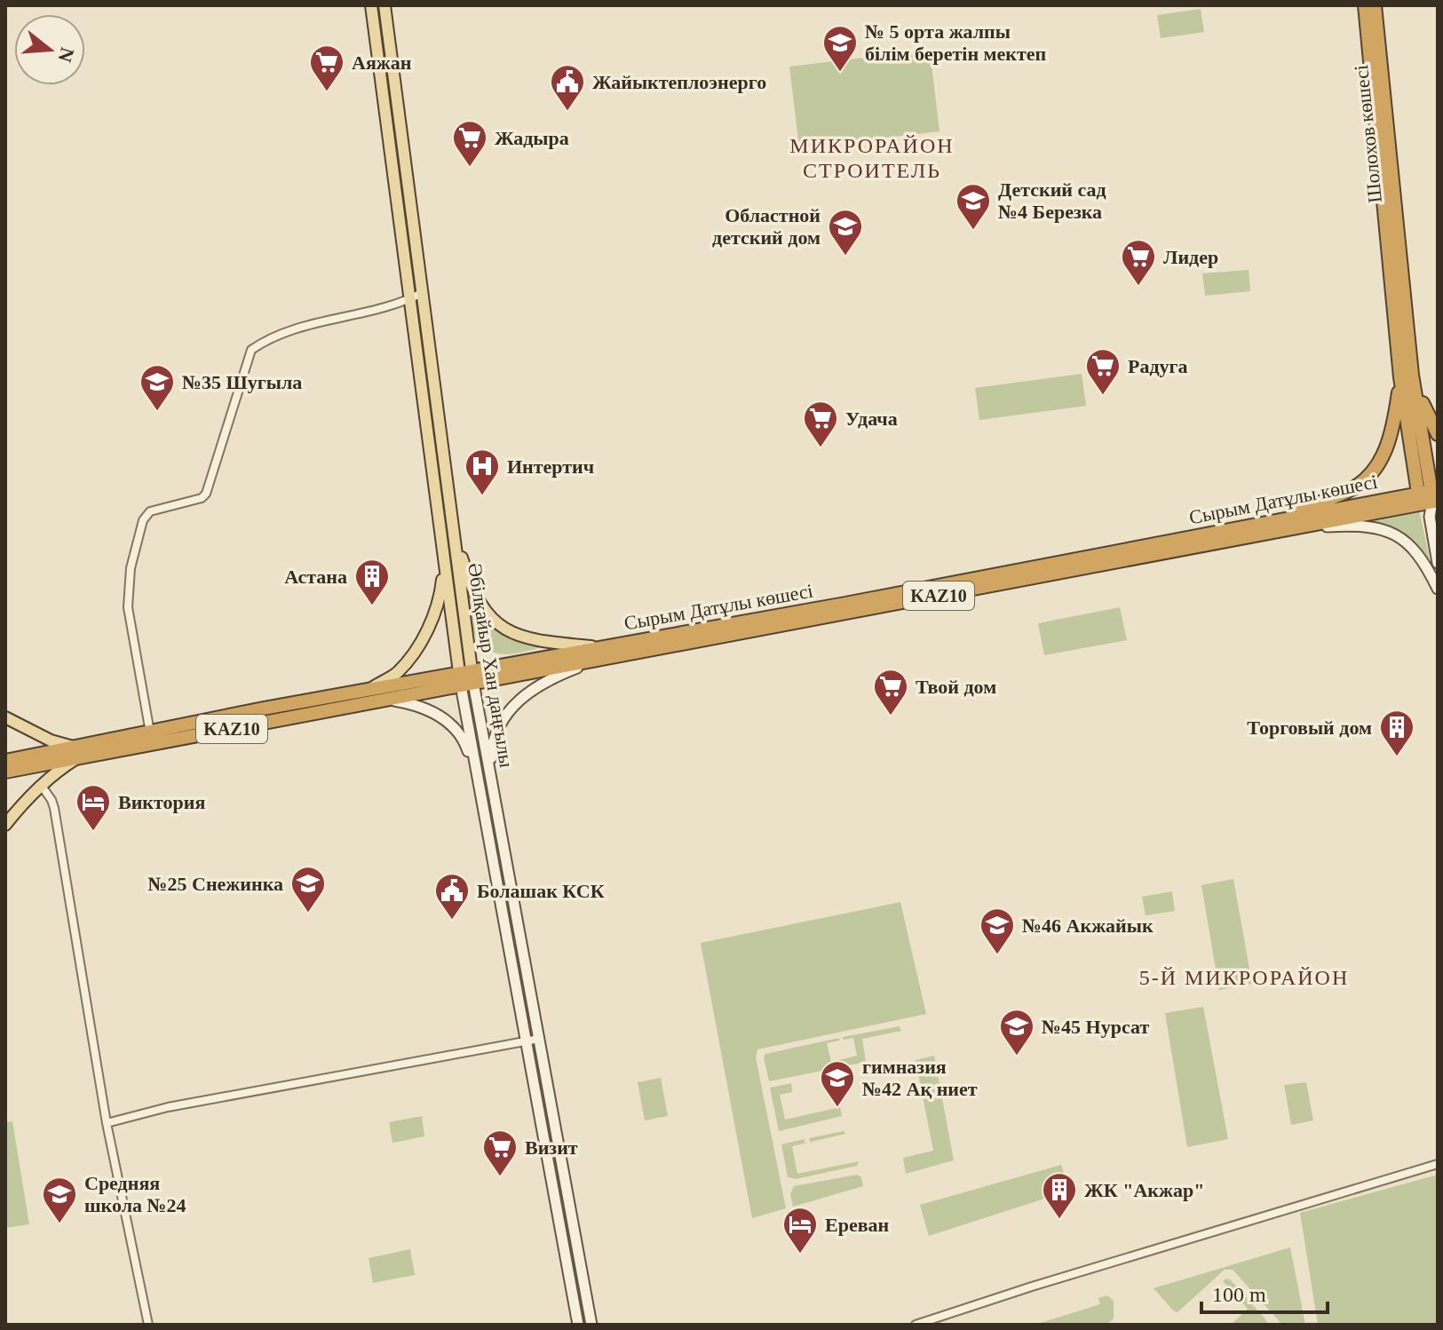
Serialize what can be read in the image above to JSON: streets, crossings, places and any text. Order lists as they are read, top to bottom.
{
  "streets": {
    "highway": ["Шолохов көшесі", "Сырым Датұлы көшесі", "KAZ10"],
    "main road": ["Әбілқайыр Хан даңғылы"]
  },
  "crossings": [
    ["Сырым Датұлы көшесі", "Әбілқайыр Хан даңғылы"]
  ],
  "districts": ["МИКРОРАЙОН СТРОИТЕЛЬ", "5-Й МИКРОРАЙОН"],
  "places": {
    "school or university": [
      "№ 5 орта жалпы білім беретін мектеп",
      "Детский сад №4 Березка",
      "Областной детский дом",
      "№35 Шугыла",
      "№25 Снежинка",
      "№46 Акжайык",
      "№45 Нурсат",
      "гимназия №42 Ақ ниет",
      "Средняя школа №24"
    ],
    "supermarket": [
      "Аяжан",
      "Жадыра",
      "Лидер",
      "Радуга",
      "Удача",
      "Твой дом",
      "Визит"
    ],
    "public building": ["Жайыктеплоэнерго", "Болашак КСК"],
    "hospital": ["Интертич"],
    "building": ["Астана", "Торговый дом", "ЖК \"Акжар\""],
    "hotel": ["Виктория", "Ереван"]
  },
  "scale_bar": "100 m",
  "north": "right"
}
